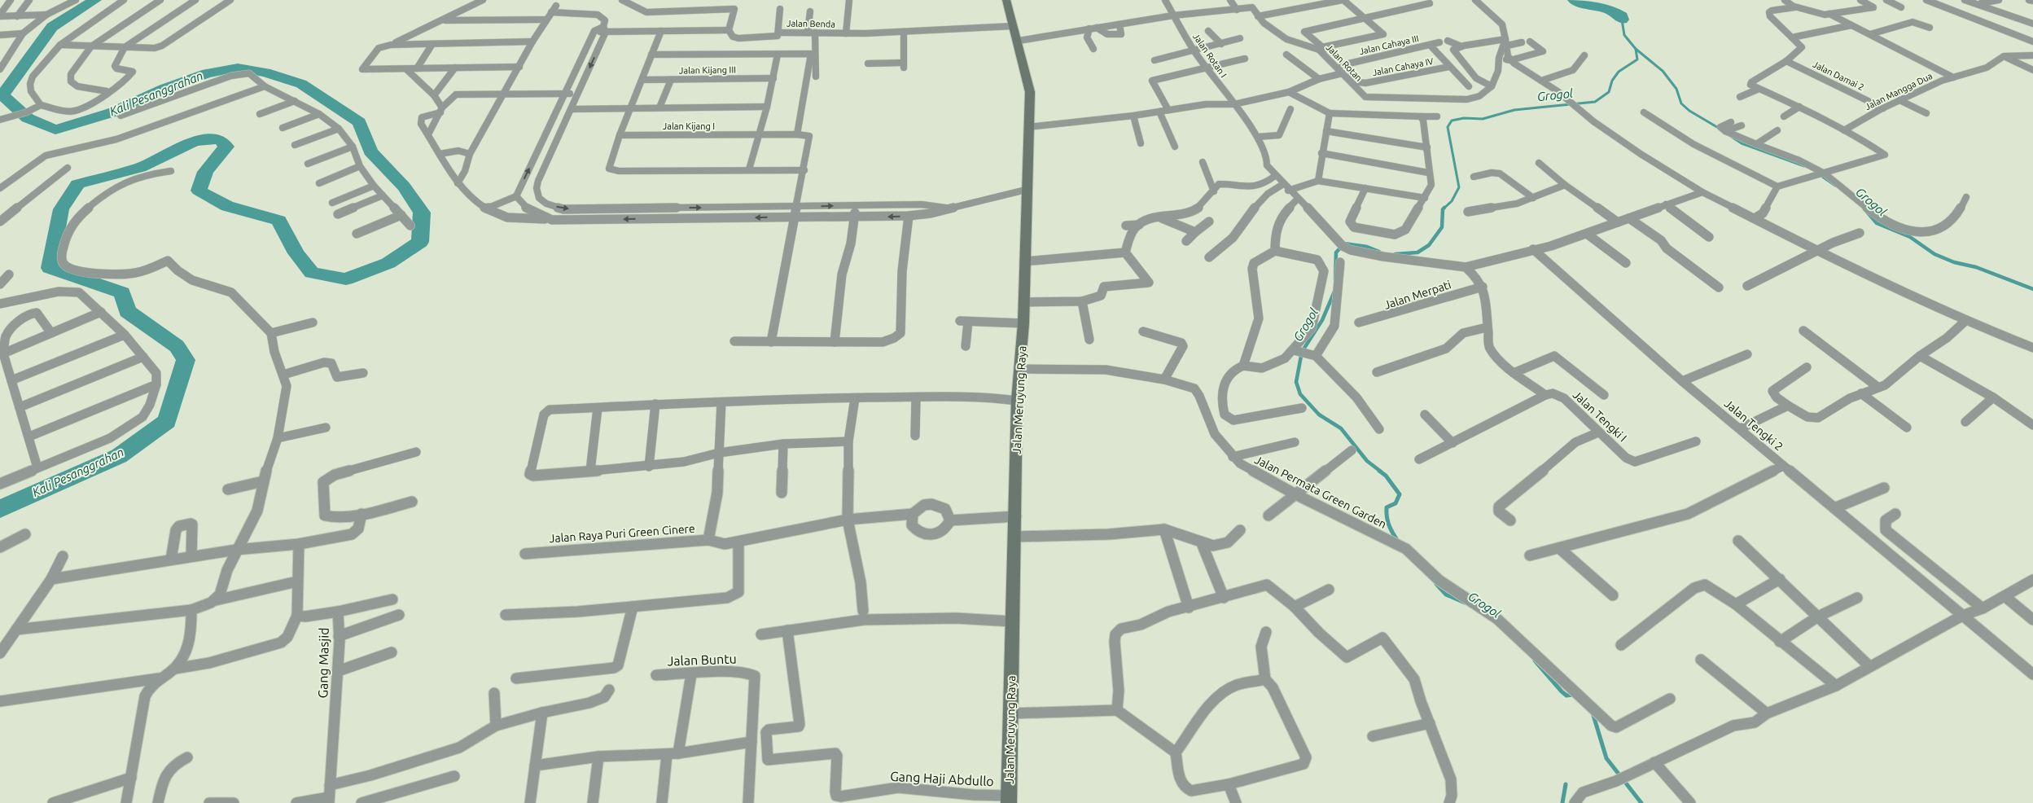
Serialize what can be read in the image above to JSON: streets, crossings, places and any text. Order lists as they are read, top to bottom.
{
  "streets": {
    "main road": ["Jalan Meruyung Raya"],
    "street": [
      "Jalan Benda",
      "Jalan Cahaya III",
      "Jalan Rotan I",
      "Jalan Rotan",
      "Jalan Cahaya IV",
      "Jalan Kijang III",
      "Jalan Damai 2",
      "Jalan Mangga Dua",
      "Jalan Kijang I",
      "Jalan Merpati",
      "Jalan Tengki I",
      "Jalan Tengki 2",
      "Jalan Permata Green Garden",
      "Jalan Raya Puri Green Cinere",
      "Jalan Buntu",
      "Gang Masjid",
      "Gang Haji Abdullo"
    ]
  },
  "crossings": [
    ["Jalan Benda", "Jalan Meruyung Raya"],
    ["Jalan Cahaya III", "Jalan Cahaya IV"],
    ["Jalan Damai 2", "Jalan Mangga Dua"],
    ["Jalan Merpati", "Jalan Tengki I"],
    ["Jalan Meruyung Raya", "Jalan Permata Green Garden"],
    ["Jalan Meruyung Raya", "Gang Haji Abdullo"]
  ],
  "water": ["Kali Pesanggrahan", "Grogol"]
}
